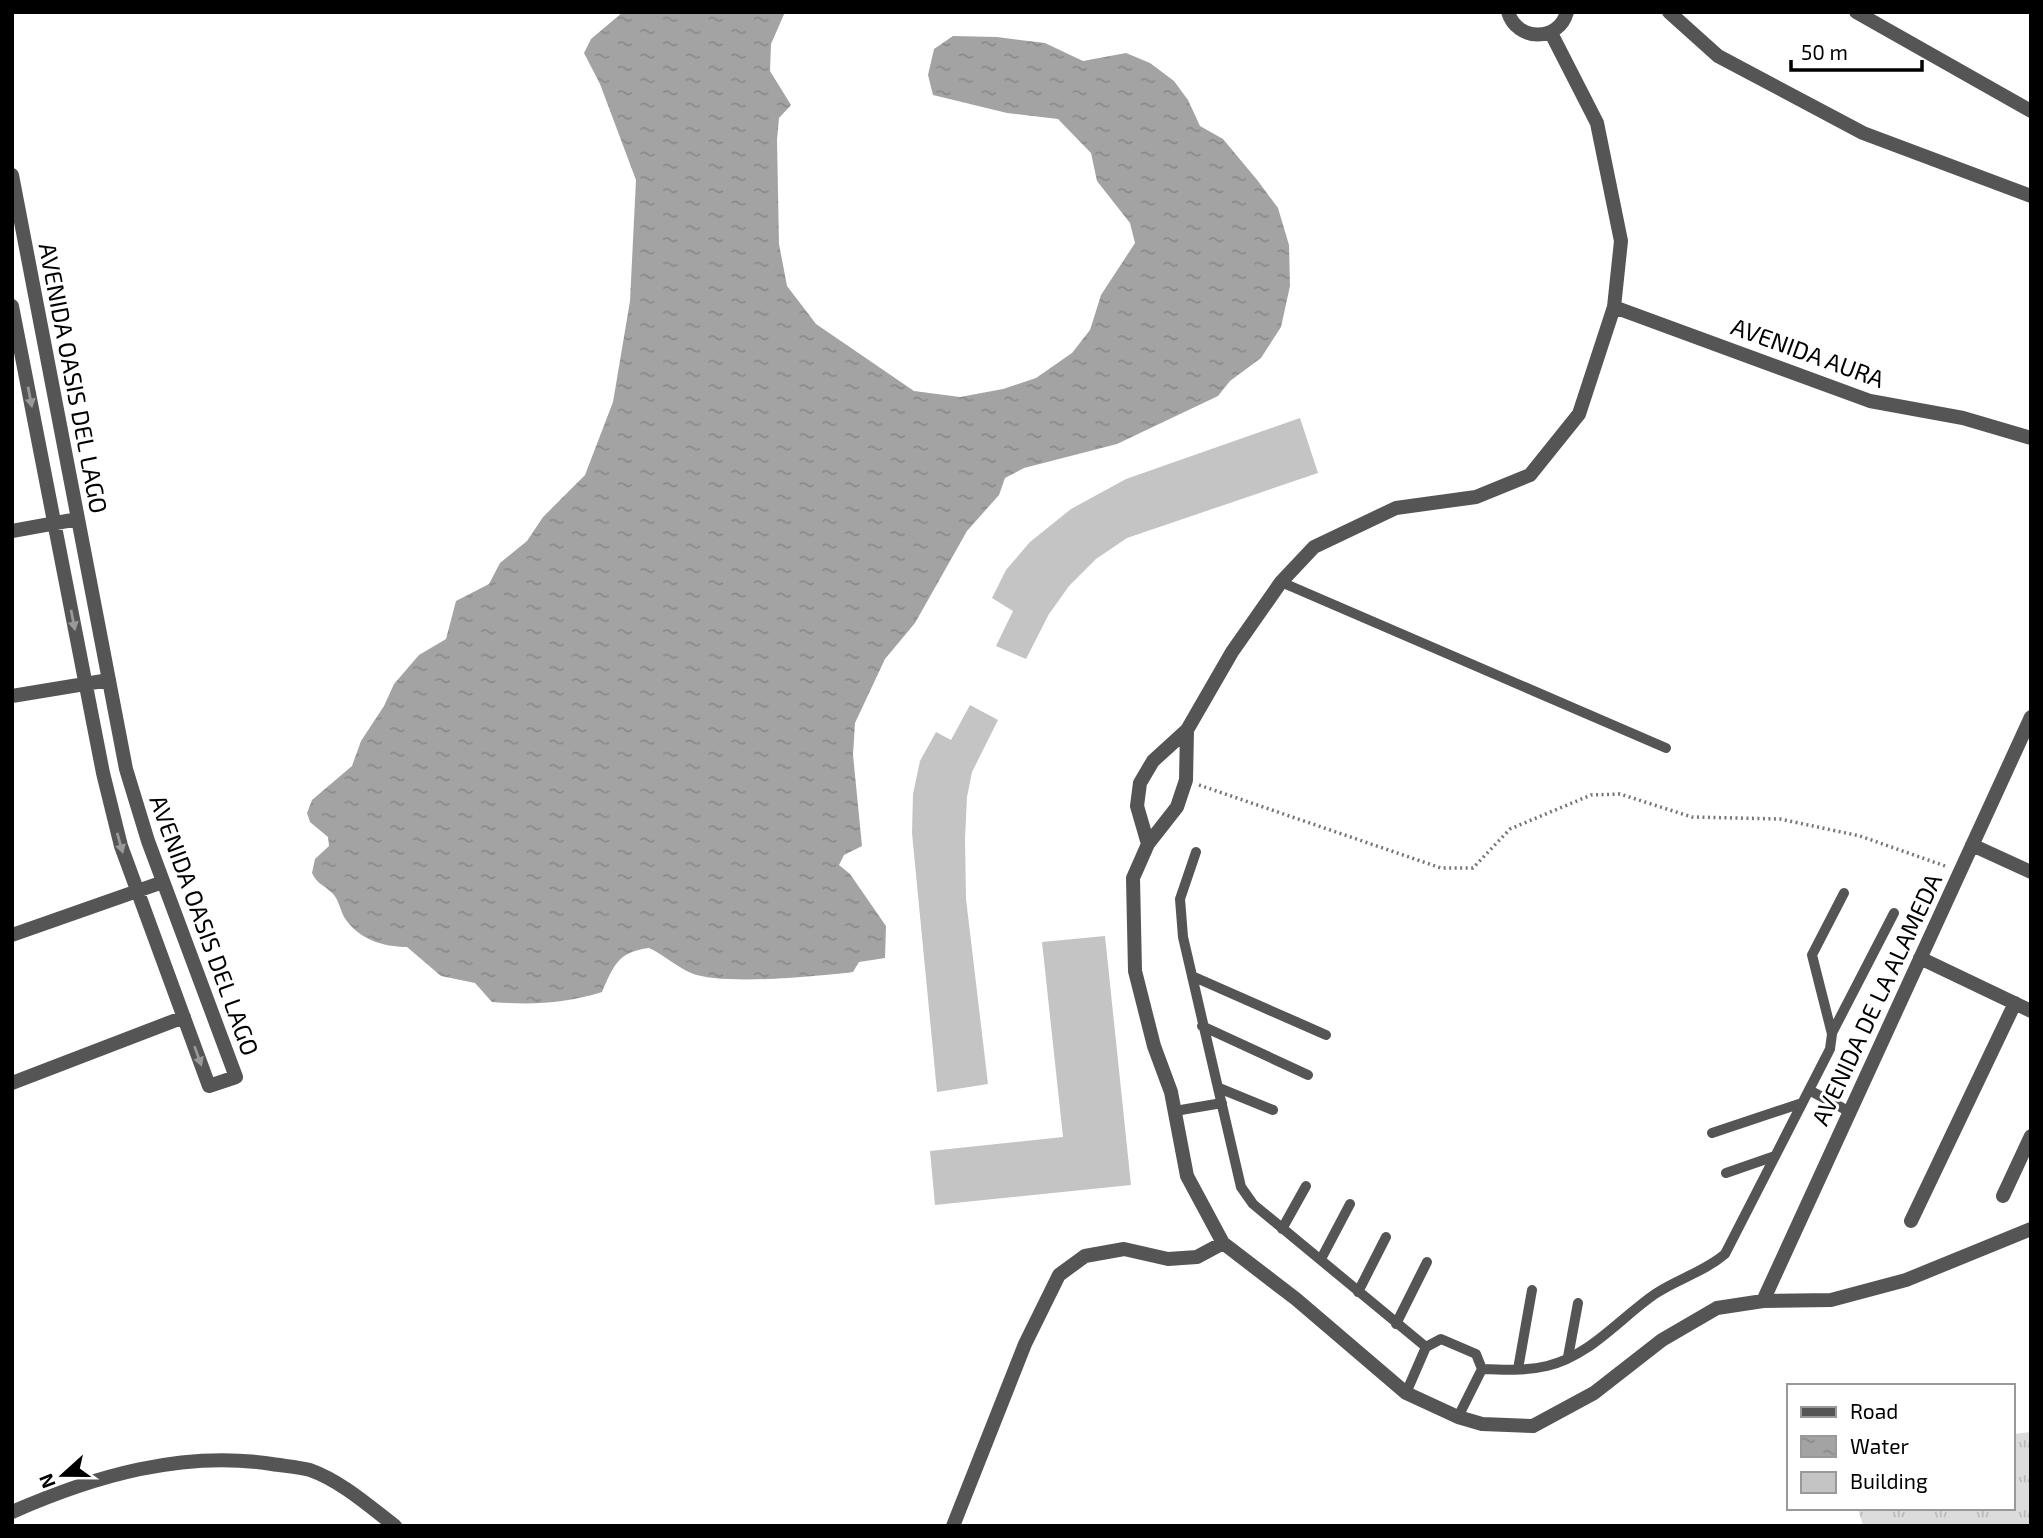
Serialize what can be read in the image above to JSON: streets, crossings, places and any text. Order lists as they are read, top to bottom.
{
  "streets": {
    "street": ["AVENIDA AURA", "AVENIDA OASIS DEL LAGO", "AVENIDA DE LA ALAMEDA"]
  },
  "legend": ["Road", "Water", "Building"],
  "scale_bar": "50 m",
  "north": "left"
}
